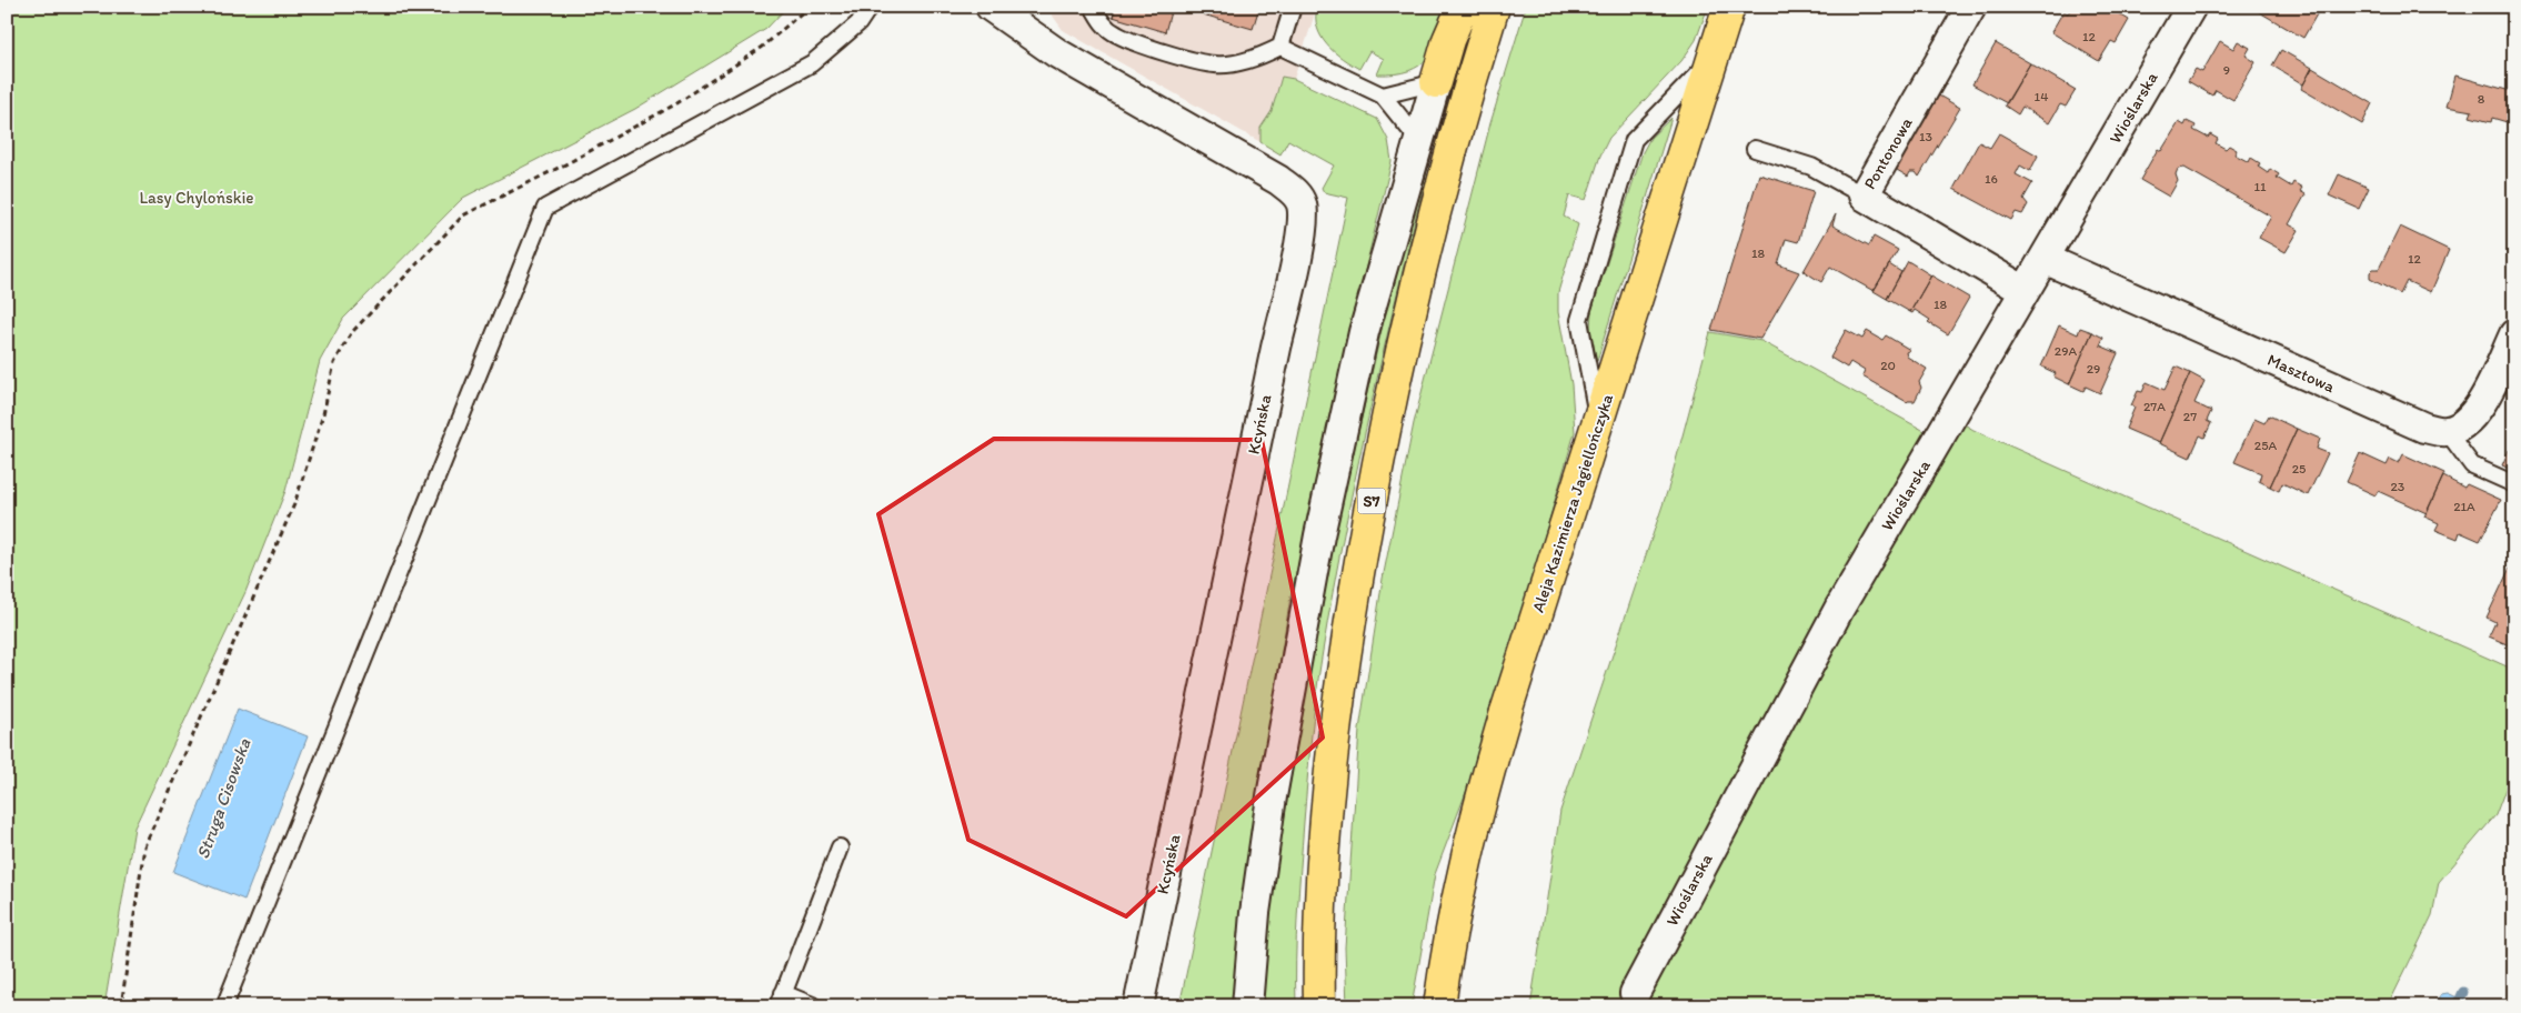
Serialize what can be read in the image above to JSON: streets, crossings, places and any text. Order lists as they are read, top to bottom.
{
  "streets": {
    "main road": ["S7", "Aleja Kazimierza Jagiellończyka"],
    "street": [
      "Wioślarska",
      "Pontonowa",
      "Masztowa",
      "Kcyńska"
    ]
  },
  "crossings": [
    ["Wioślarska", "Pontonowa"],
    ["Wioślarska", "Masztowa"]
  ],
  "water": ["Struga Cisowska"],
  "parks": ["Lasy Chylońskie"],
  "house_numbers": [
    "12",
    "9",
    "14",
    "8",
    "13",
    "16",
    "11",
    "18",
    "12",
    "18",
    "29A",
    "20",
    "29",
    "27A",
    "27",
    "25A",
    "25",
    "23",
    "21A"
  ]
}
